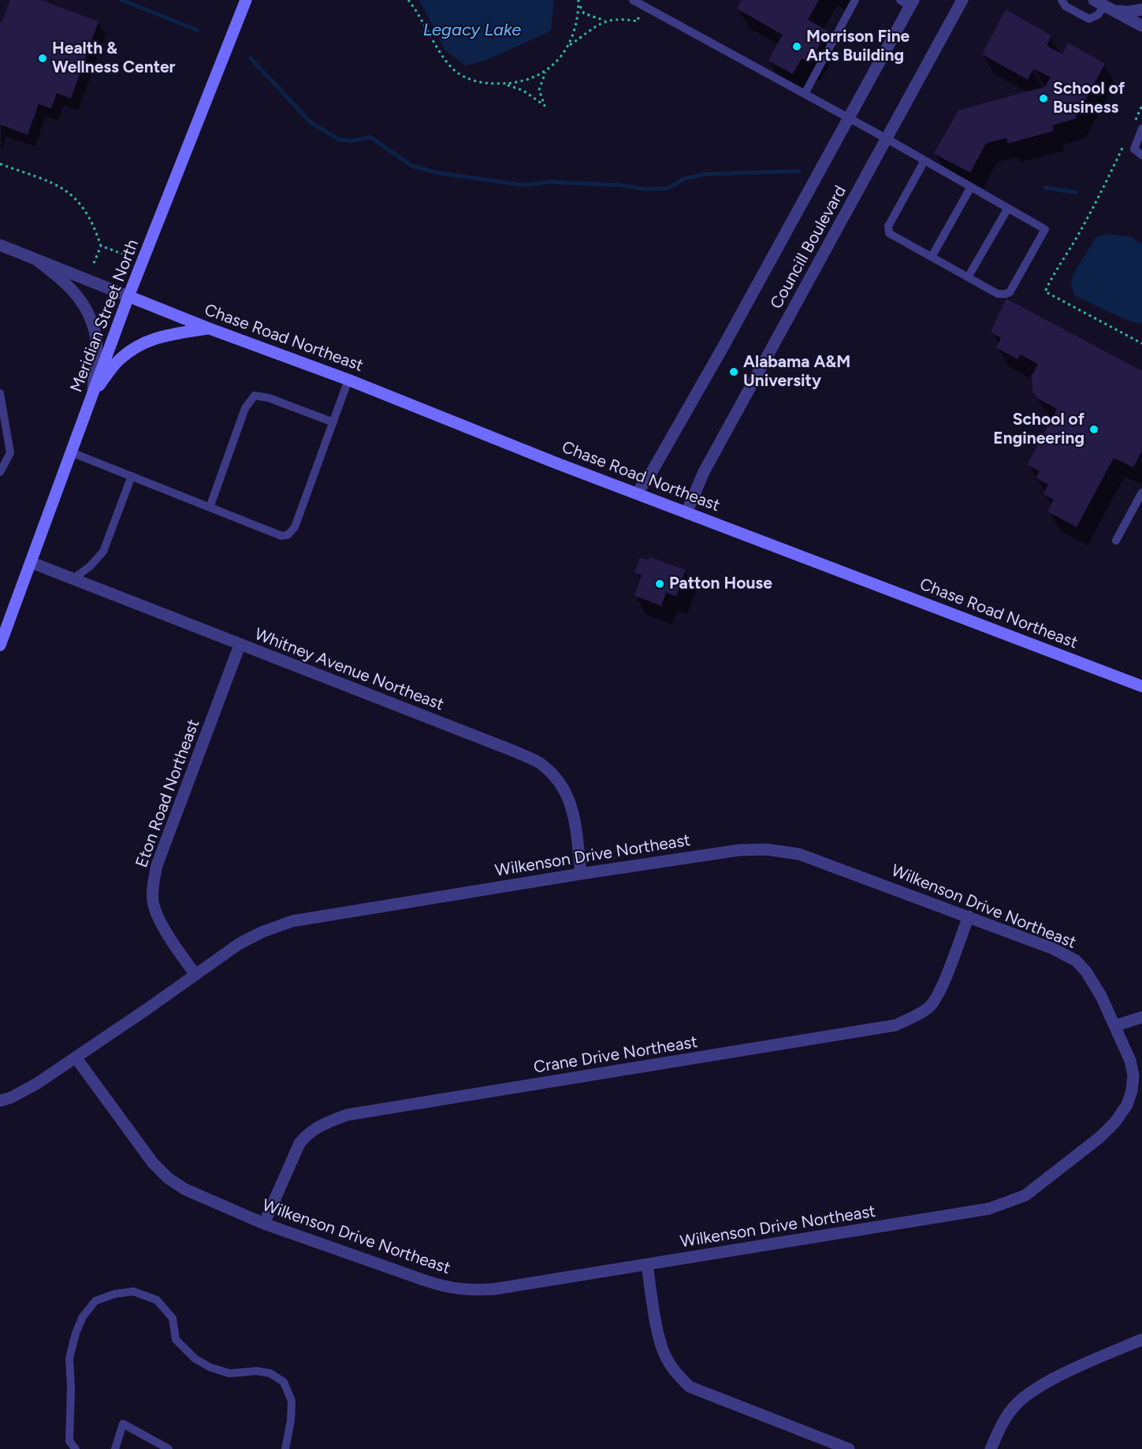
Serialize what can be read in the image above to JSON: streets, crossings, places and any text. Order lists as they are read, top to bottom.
{
  "streets": {
    "street": [
      "Councill Boulevard",
      "Meridian Street North",
      "Chase Road Northeast",
      "Whitney Avenue Northeast",
      "Eton Road Northeast",
      "Wilkenson Drive Northeast",
      "Crane Drive Northeast"
    ]
  },
  "crossings": [
    ["Councill Boulevard", "Chase Road Northeast"],
    ["Meridian Street North", "Chase Road Northeast"],
    ["Meridian Street North", "Whitney Avenue Northeast"],
    ["Whitney Avenue Northeast", "Eton Road Northeast"],
    ["Whitney Avenue Northeast", "Wilkenson Drive Northeast"],
    ["Eton Road Northeast", "Wilkenson Drive Northeast"],
    ["Wilkenson Drive Northeast", "Crane Drive Northeast"]
  ],
  "water": ["Legacy Lake"],
  "places": [
    "Morrison Fine Arts Building",
    "Health & Wellness Center",
    "School of Business",
    "Alabama A&M University",
    "School of Engineering",
    "Patton House"
  ]
}
